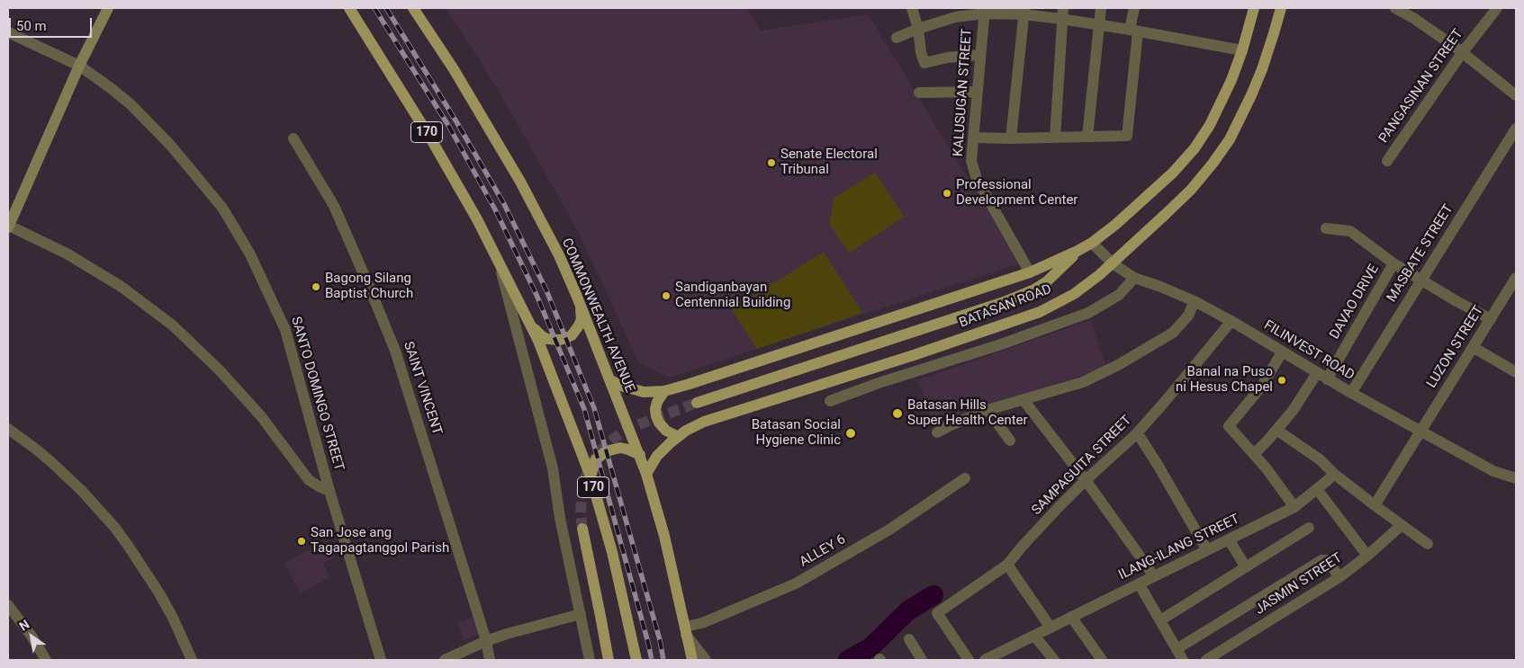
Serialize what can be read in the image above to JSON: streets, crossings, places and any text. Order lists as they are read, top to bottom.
{
  "streets": {
    "main road": ["170", "BATASAN ROAD", "COMMONWEALTH AVENUE"],
    "street": [
      "PANGASINAN STREET",
      "KALUSUGAN STREET",
      "MASBATE STREET",
      "DAVAO DRIVE",
      "LUZON STREET",
      "FILINVEST ROAD",
      "SAINT VINCENT",
      "SANTO DOMINGO STREET",
      "SAMPAGUITA STREET",
      "ILANG-ILANG STREET",
      "ALLEY 6",
      "JASMIN STREET"
    ]
  },
  "crossings": [
    ["KALUSUGAN STREET", "BATASAN ROAD"],
    ["MASBATE STREET", "FILINVEST ROAD"],
    ["DAVAO DRIVE", "FILINVEST ROAD"],
    ["BATASAN ROAD", "COMMONWEALTH AVENUE"],
    ["BATASAN ROAD", "FILINVEST ROAD"],
    ["COMMONWEALTH AVENUE", "ALLEY 6"],
    ["LUZON STREET", "FILINVEST ROAD"],
    ["FILINVEST ROAD", "SAMPAGUITA STREET"]
  ],
  "places": [
    "Senate Electoral Tribunal",
    "Professional Development Center",
    "Bagong Silang Baptist Church",
    "Sandiganbayan Centennial Building",
    "Banal na Puso ni Hesus Chapel",
    "Batasan Hills Super Health Center",
    "Batasan Social Hygiene Clinic",
    "San Jose ang Tagapagtanggol Parish"
  ],
  "scale_bar": "50 m",
  "north": "top left"
}
